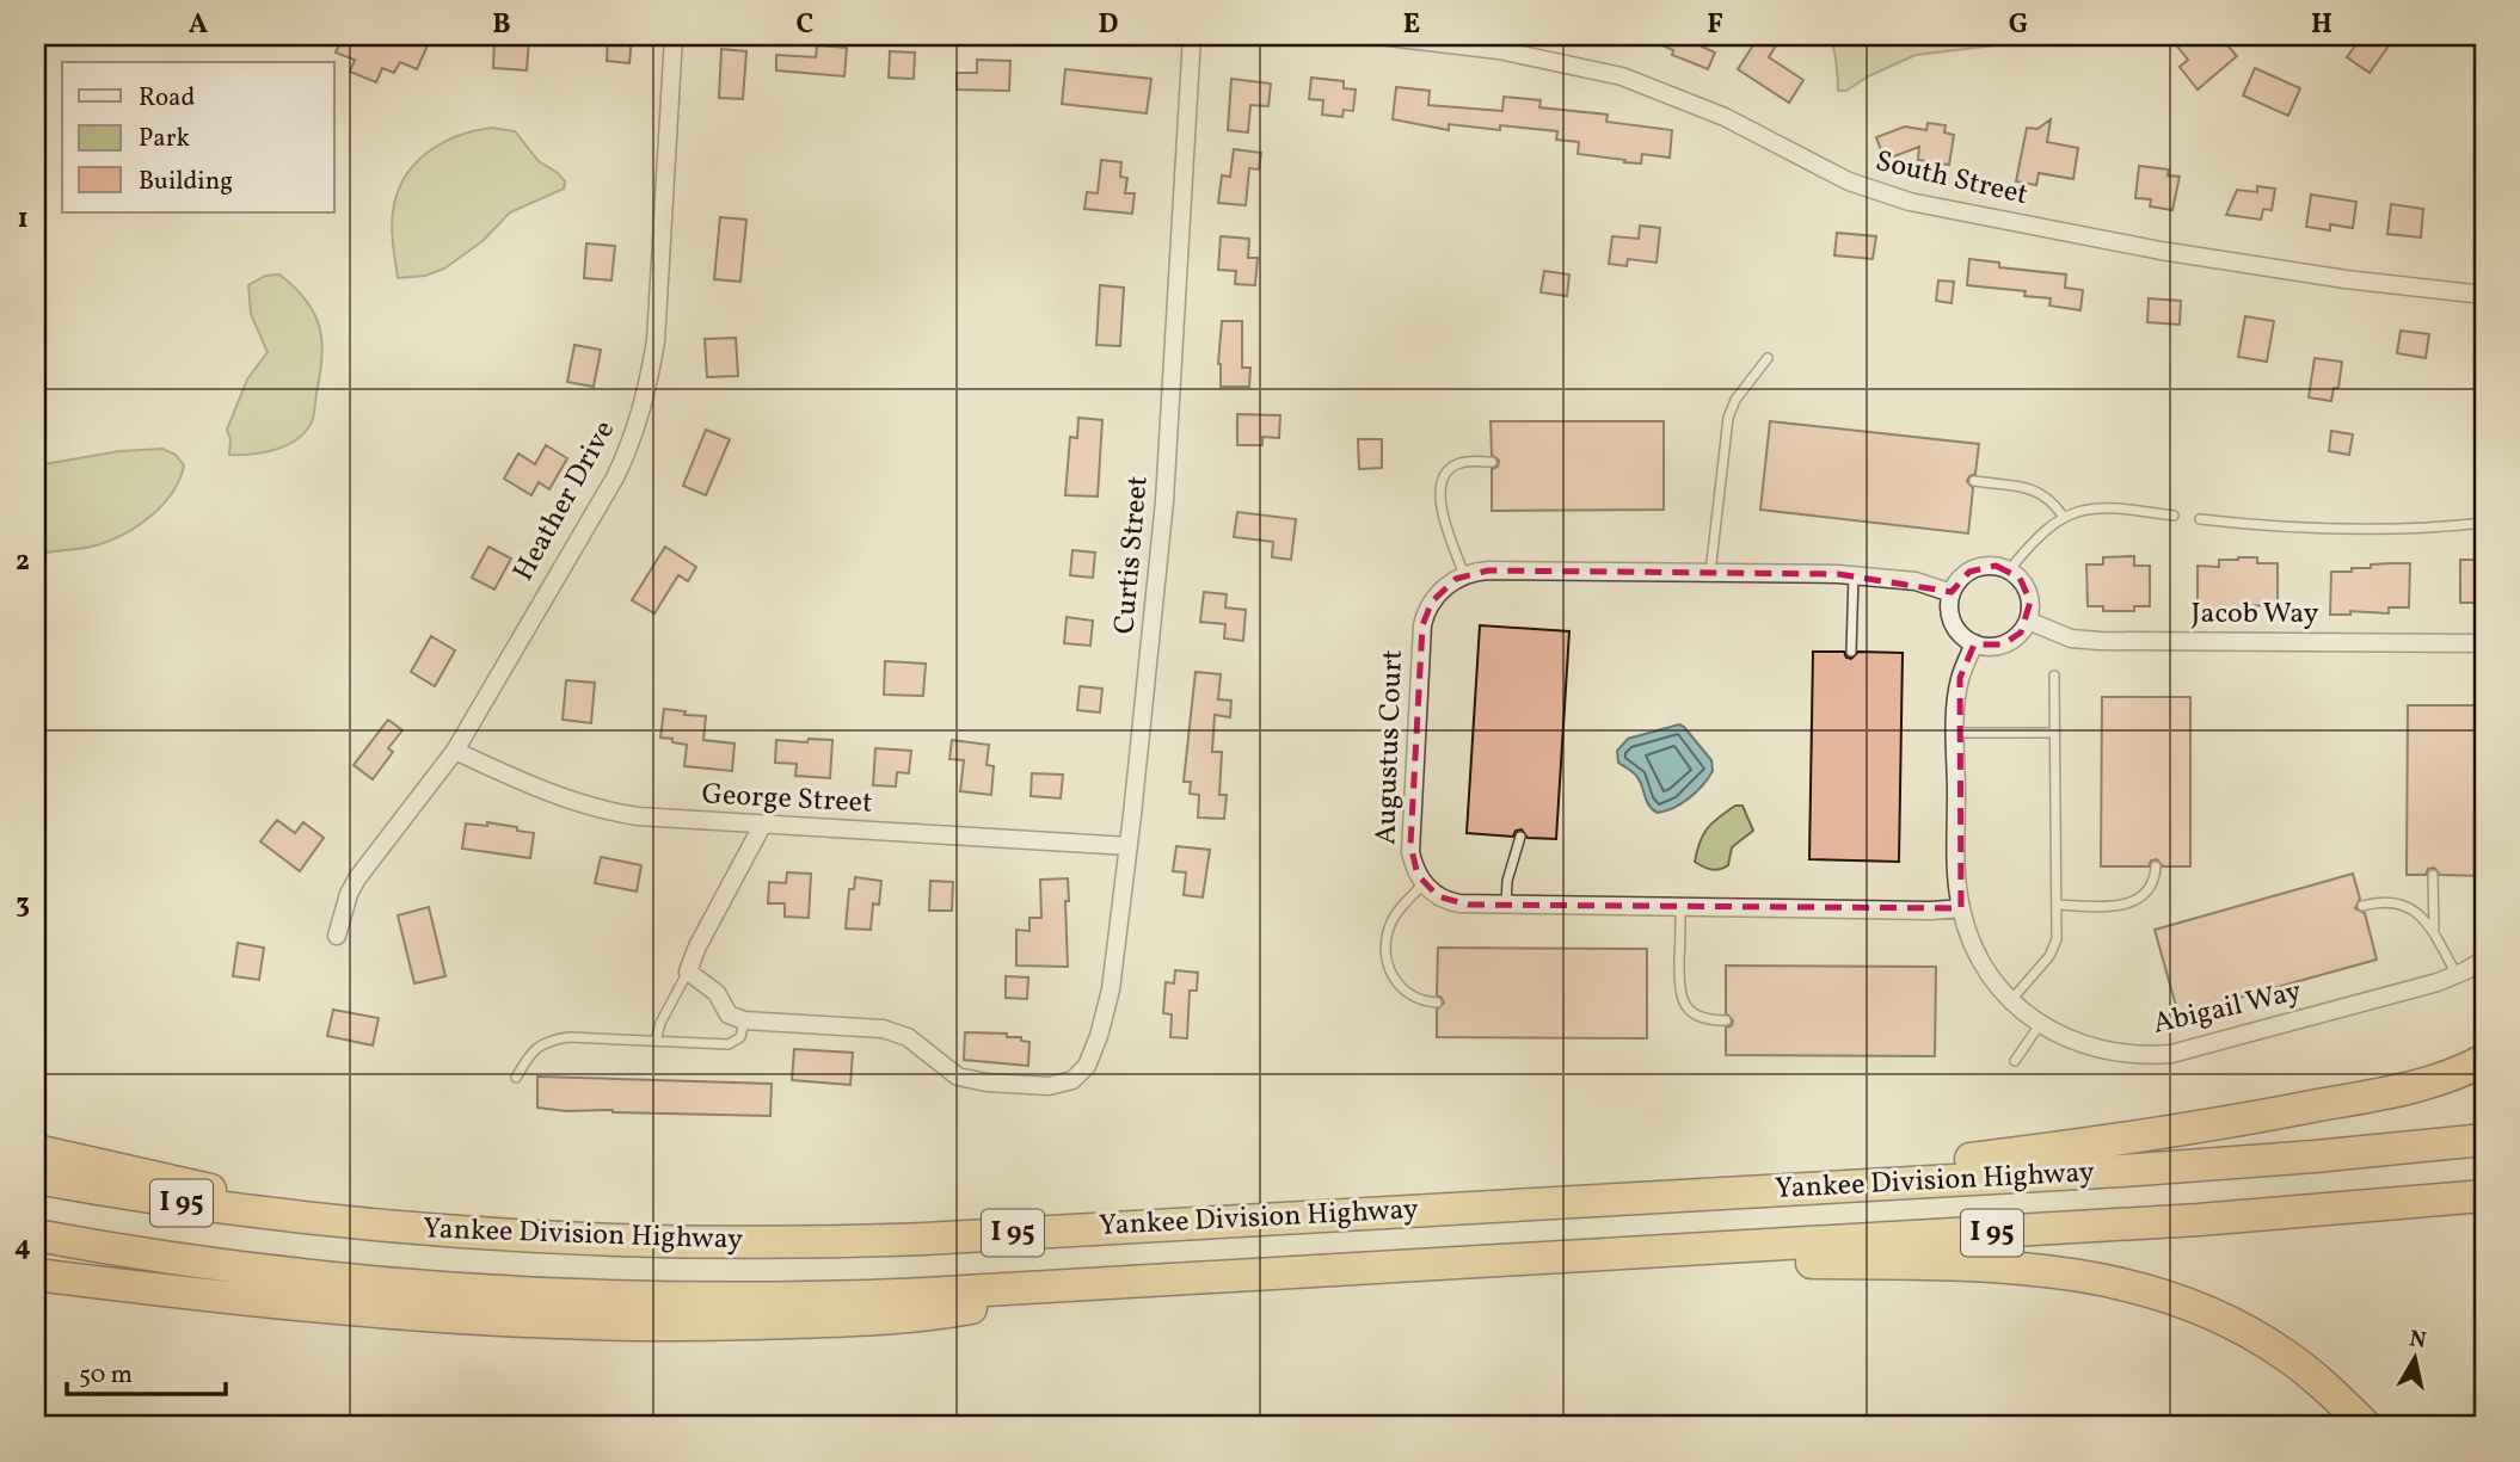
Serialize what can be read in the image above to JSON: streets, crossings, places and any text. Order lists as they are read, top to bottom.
{
  "streets": {
    "highway": ["Yankee Division Highway", "I 95"],
    "street": [
      "South Street",
      "Heather Drive",
      "Curtis Street",
      "Jacob Way",
      "Augustus Court",
      "George Street",
      "Abigail Way"
    ]
  },
  "crossings": [
    ["Heather Drive", "George Street"],
    ["Curtis Street", "George Street"],
    ["Jacob Way", "Abigail Way"],
    ["Augustus Court", "Abigail Way"]
  ],
  "legend": ["Road", "Park", "Building"],
  "scale_bar": "50 m",
  "north": "top",
  "grid": {
    "columns": [
      "A",
      "B",
      "C",
      "D",
      "E",
      "F",
      "G",
      "H"
    ],
    "rows": [
      "1",
      "2",
      "3",
      "4"
    ]
  }
}
